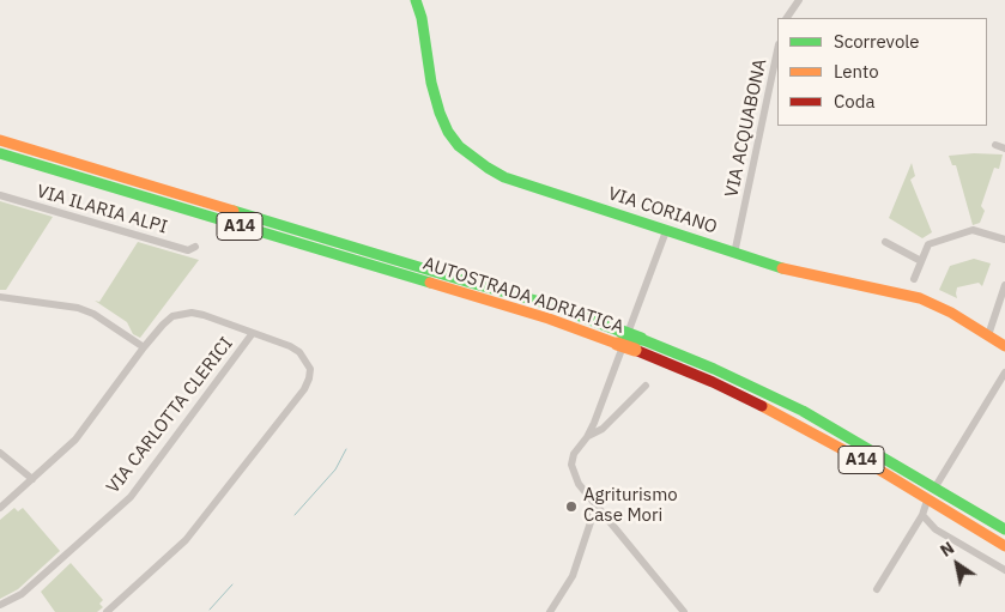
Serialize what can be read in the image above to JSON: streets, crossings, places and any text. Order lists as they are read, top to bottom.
{
  "streets": {
    "main road": ["VIA CORIANO", "A14", "AUTOSTRADA ADRIATICA"],
    "street": ["VIA ACQUABONA", "VIA ILARIA ALPI", "VIA CARLOTTA CLERICI"]
  },
  "crossings": [
    ["VIA ACQUABONA", "VIA CORIANO"]
  ],
  "places": ["Agriturismo Case Mori"],
  "legend": ["Scorrevole", "Lento", "Coda"],
  "north": "top left"
}
